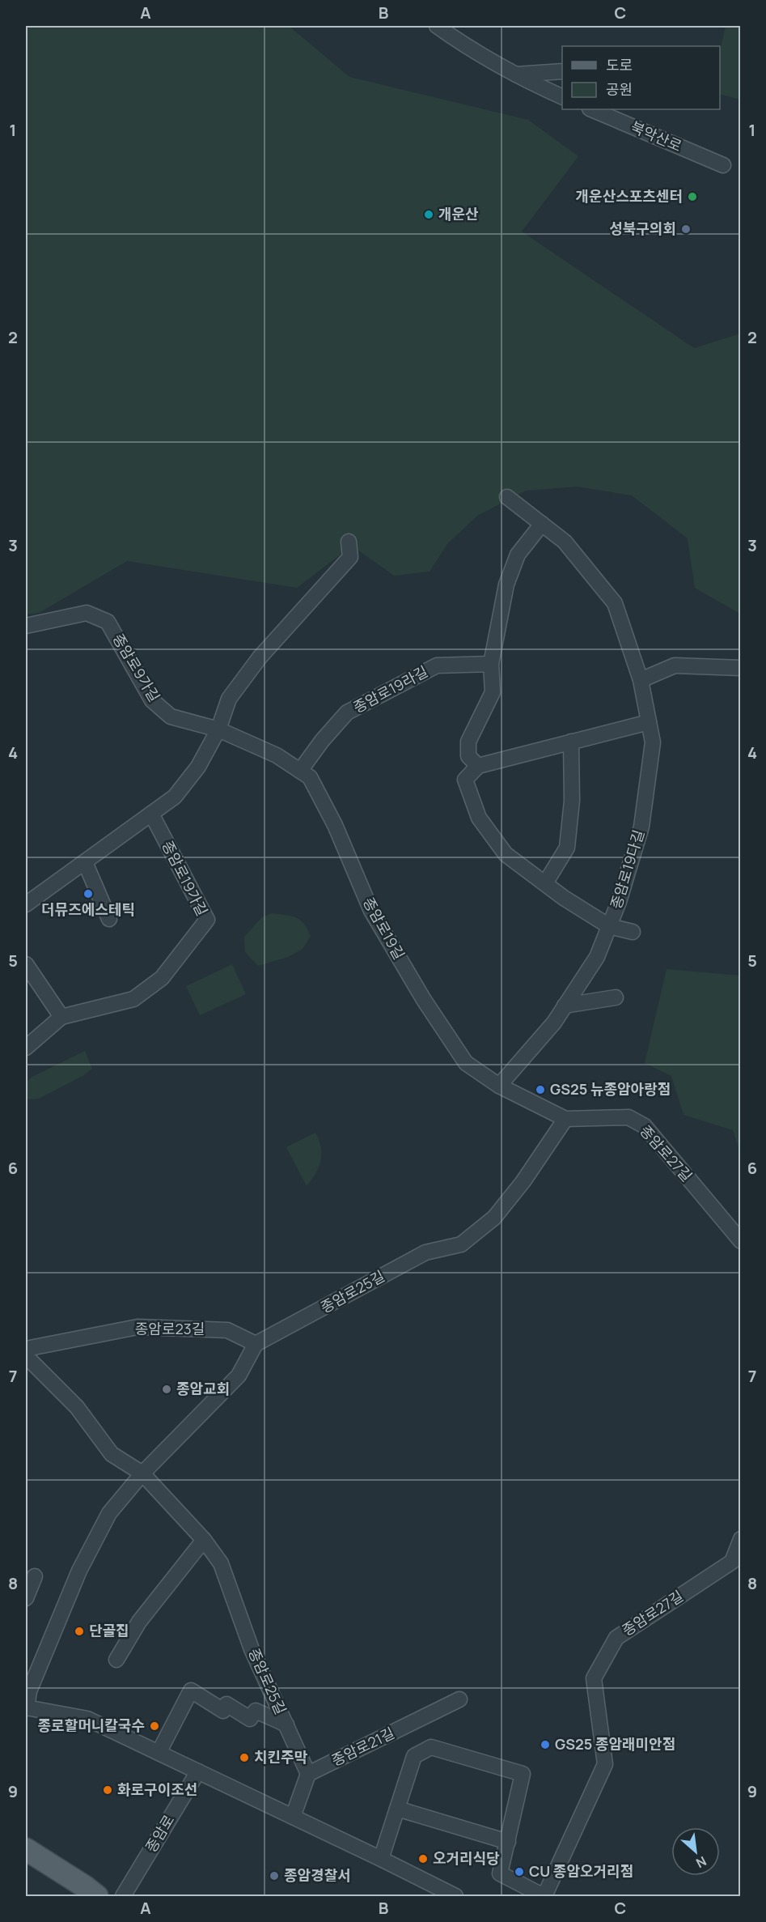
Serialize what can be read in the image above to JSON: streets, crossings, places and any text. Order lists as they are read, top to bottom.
{
  "streets": {
    "street": [
      "북악산로",
      "종암로9가길",
      "종암로19라길",
      "종암로19다길",
      "종암로19가길",
      "종암로19길",
      "종암로27길",
      "종암로25길",
      "종암로23길",
      "종암로21길",
      "종암로"
    ]
  },
  "crossings": [
    ["종암로9가길", "종암로19길"],
    ["종암로19라길", "종암로19길"],
    ["종암로19다길", "종암로19길"],
    ["종암로19길", "종암로27길"],
    ["종암로19길", "종암로25길"],
    ["종암로27길", "종암로25길"],
    ["종암로25길", "종암로23길"],
    ["종암로25길", "종암로21길"]
  ],
  "places": [
    "개운산스포츠센터",
    "개운산",
    "성북구의회",
    "더뮤즈에스테틱",
    "GS25 뉴종암아랑점",
    "종암교회",
    "단골집",
    "종로할머니칼국수",
    "GS25 종암래미안점",
    "치킨주막",
    "화로구이조선",
    "오거리식당",
    "CU 종암오거리점",
    "종암경찰서"
  ],
  "legend": ["도로", "공원"],
  "north": "bottom right",
  "grid": {
    "columns": ["A", "B", "C"],
    "rows": [
      "1",
      "2",
      "3",
      "4",
      "5",
      "6",
      "7",
      "8",
      "9"
    ]
  }
}
